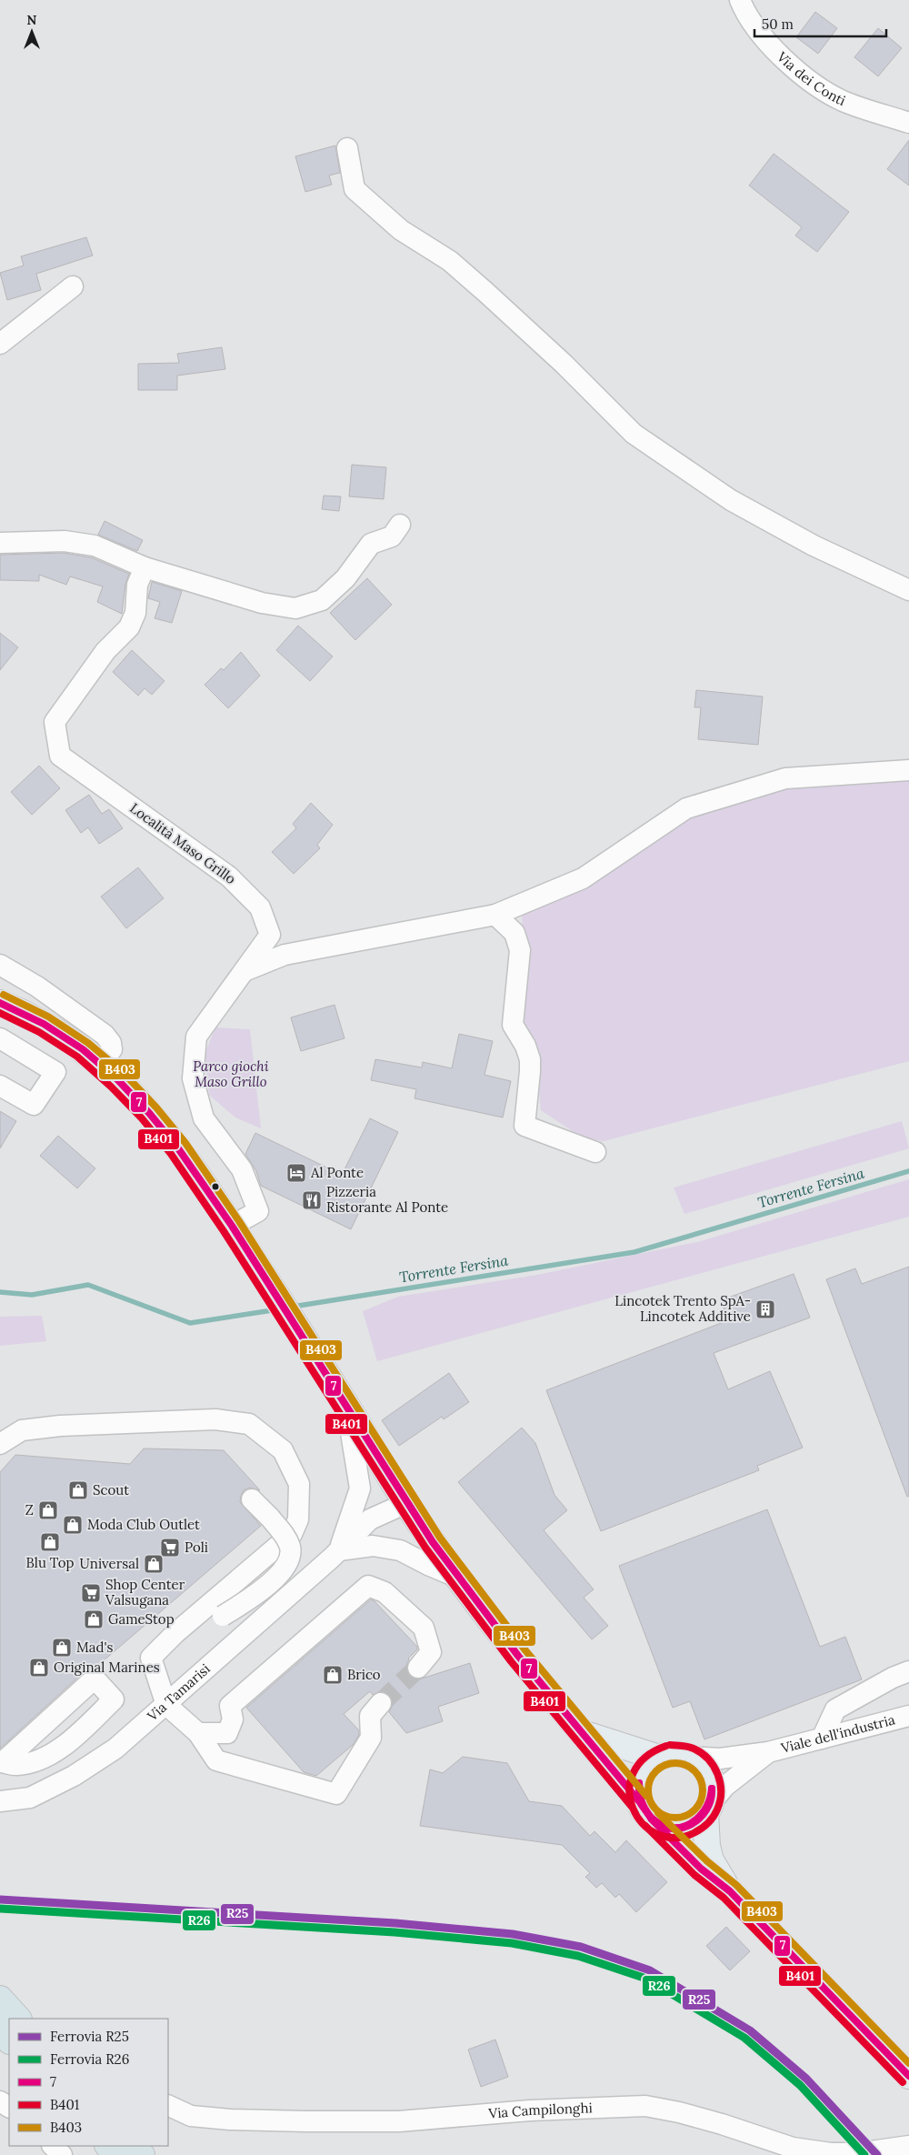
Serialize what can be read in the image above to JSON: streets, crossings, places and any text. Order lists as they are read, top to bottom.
{
  "streets": {
    "street": [
      "Via dei Conti",
      "Località Maso Grillo",
      "Via Tamarisi",
      "Viale dell'industria",
      "Via Campilonghi"
    ]
  },
  "water": ["Torrente Fersina"],
  "parks": ["Parco giochi Maso Grillo"],
  "places": {
    "hotel": ["Al Ponte"],
    "restaurant": ["Pizzeria Ristorante Al Ponte"],
    "building": ["Lincotek Trento SpA- Lincotek Additive"],
    "shop": [
      "Scout",
      "Z",
      "Moda Club Outlet",
      "Blu Top",
      "Universal",
      "GameStop",
      "Mad's",
      "Original Marines",
      "Brico"
    ],
    "supermarket": ["Poli", "Shop Center Valsugana"]
  },
  "lines": [
    "transit line B403",
    "transit line 7",
    "transit line B401",
    "rail line R25",
    "rail line R26"
  ],
  "legend": [
    "Ferrovia R25",
    "Ferrovia R26",
    "7",
    "B401",
    "B403"
  ],
  "scale_bar": "50 m",
  "north": "top"
}
